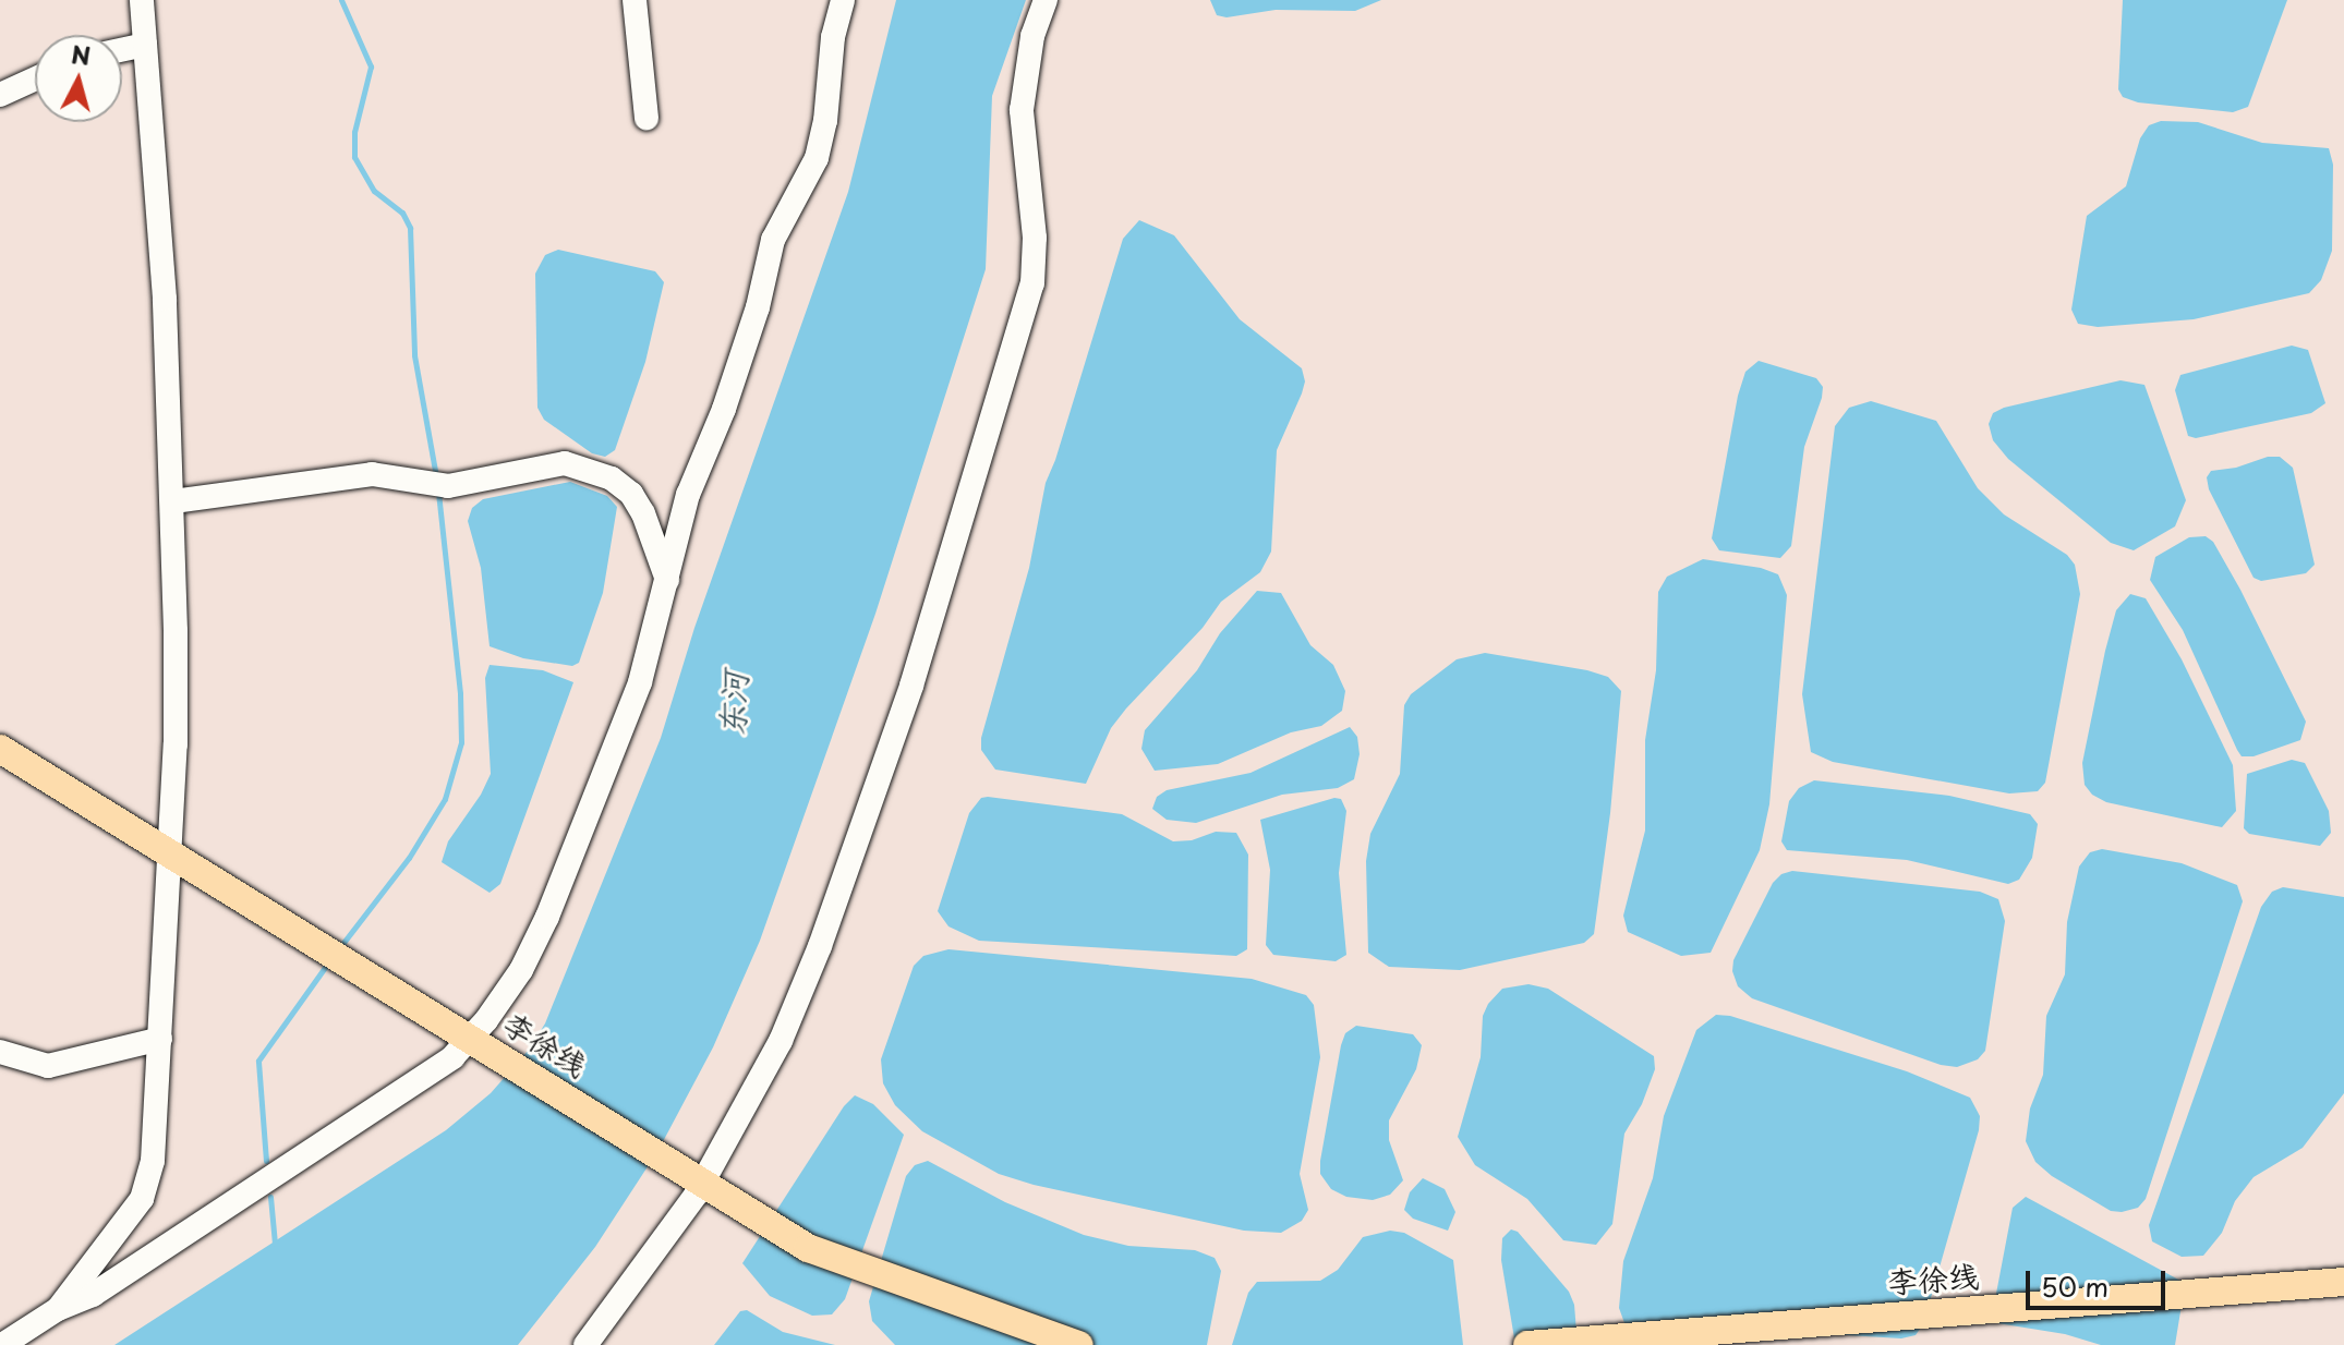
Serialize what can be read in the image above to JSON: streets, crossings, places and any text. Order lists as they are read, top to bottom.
{
  "streets": {
    "main road": ["李徐线"]
  },
  "water": ["东河"],
  "scale_bar": "50 m",
  "north": "top"
}
